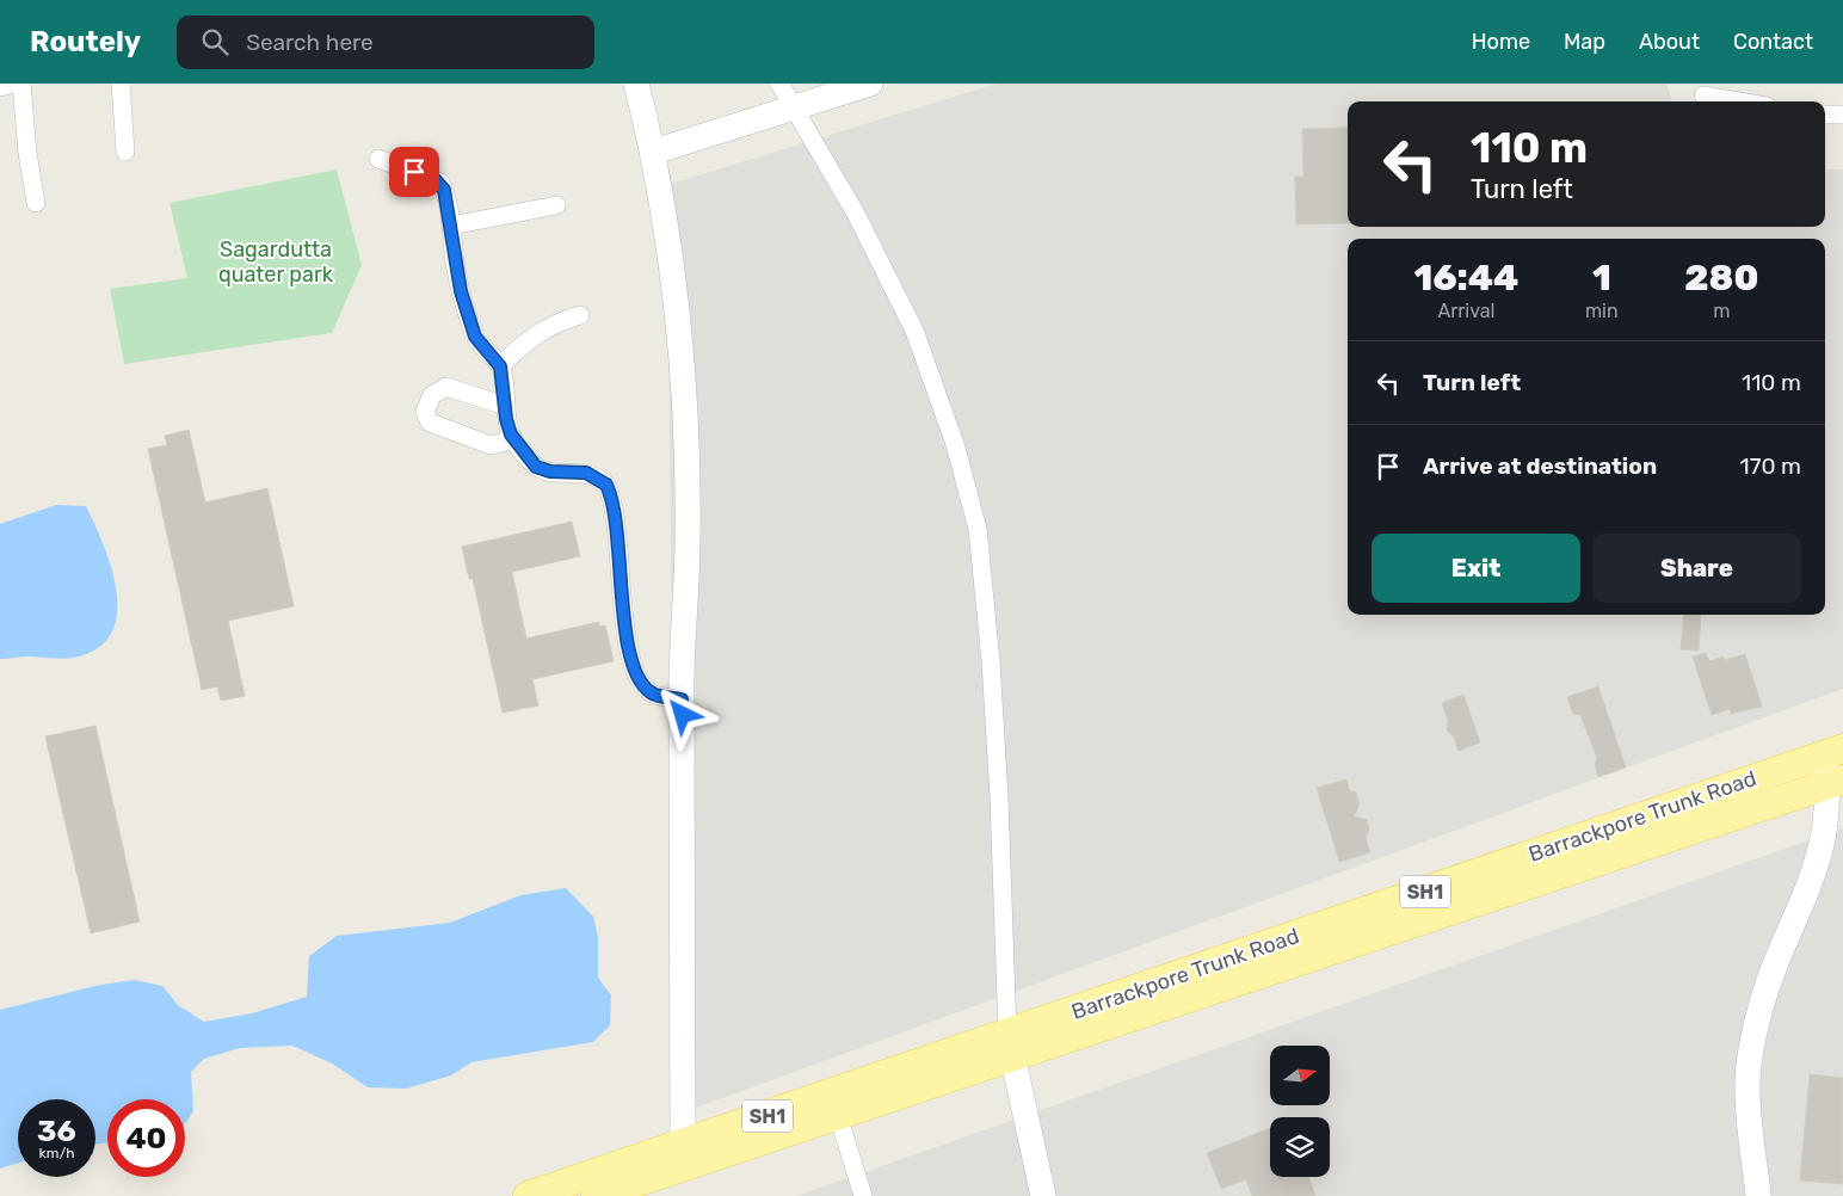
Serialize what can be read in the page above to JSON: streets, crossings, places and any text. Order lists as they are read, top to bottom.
{
  "streets": {
    "main road": ["Barrackpore Trunk Road", "SH1"]
  },
  "parks": ["Sagardutta quater park"],
  "north": "right",
  "page": {
    "header": "Routely",
    "search": "Search here",
    "nav": [
      "Home",
      "Map",
      "About",
      "Contact"
    ],
    "turn": ["110 m", "Turn left"],
    "eta": [
      "16:44",
      "Arrival",
      "1",
      "min",
      "280",
      "m"
    ],
    "list": [
      {
        "name": "Turn left",
        "value": "110 m"
      },
      {
        "name": "Arrive at destination",
        "value": "170 m"
      }
    ],
    "buttons": ["Exit", "Share"],
    "speed": "36 km/h",
    "limit": "40"
  }
}
